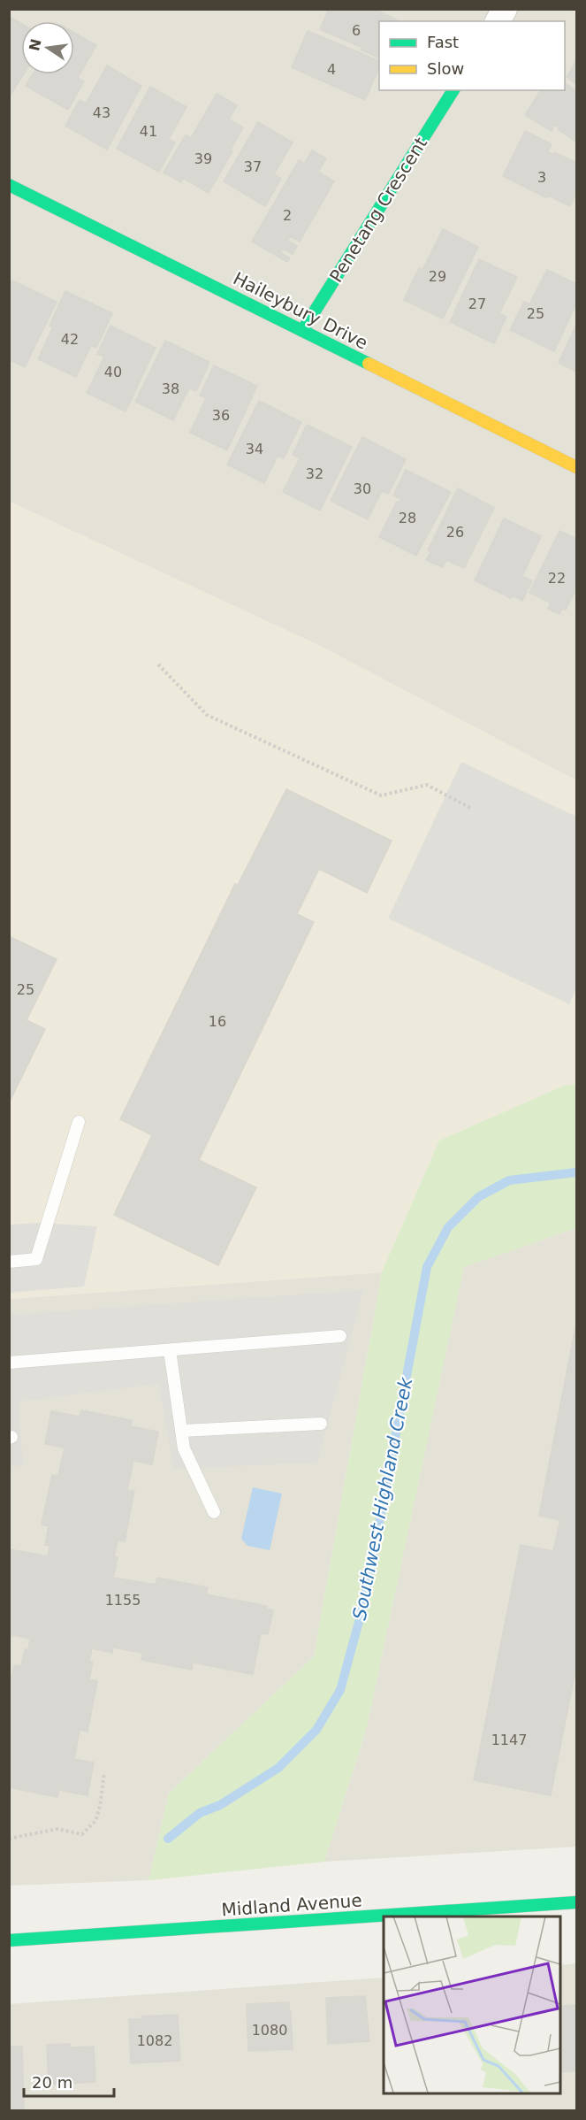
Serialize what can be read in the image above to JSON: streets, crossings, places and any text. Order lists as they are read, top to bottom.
{
  "streets": {
    "street": ["Penetang Crescent", "Haileybury Drive", "Midland Avenue"]
  },
  "crossings": [
    ["Penetang Crescent", "Haileybury Drive"]
  ],
  "water": ["Southwest Highland Creek"],
  "house_numbers": [
    "6",
    "4",
    "43",
    "41",
    "39",
    "37",
    "3",
    "2",
    "29",
    "27",
    "25",
    "42",
    "40",
    "38",
    "36",
    "34",
    "32",
    "30",
    "28",
    "26",
    "22",
    "25",
    "16",
    "1155",
    "1147",
    "1080",
    "1082"
  ],
  "legend": ["Fast", "Slow"],
  "scale_bar": "20 m",
  "north": "left"
}
